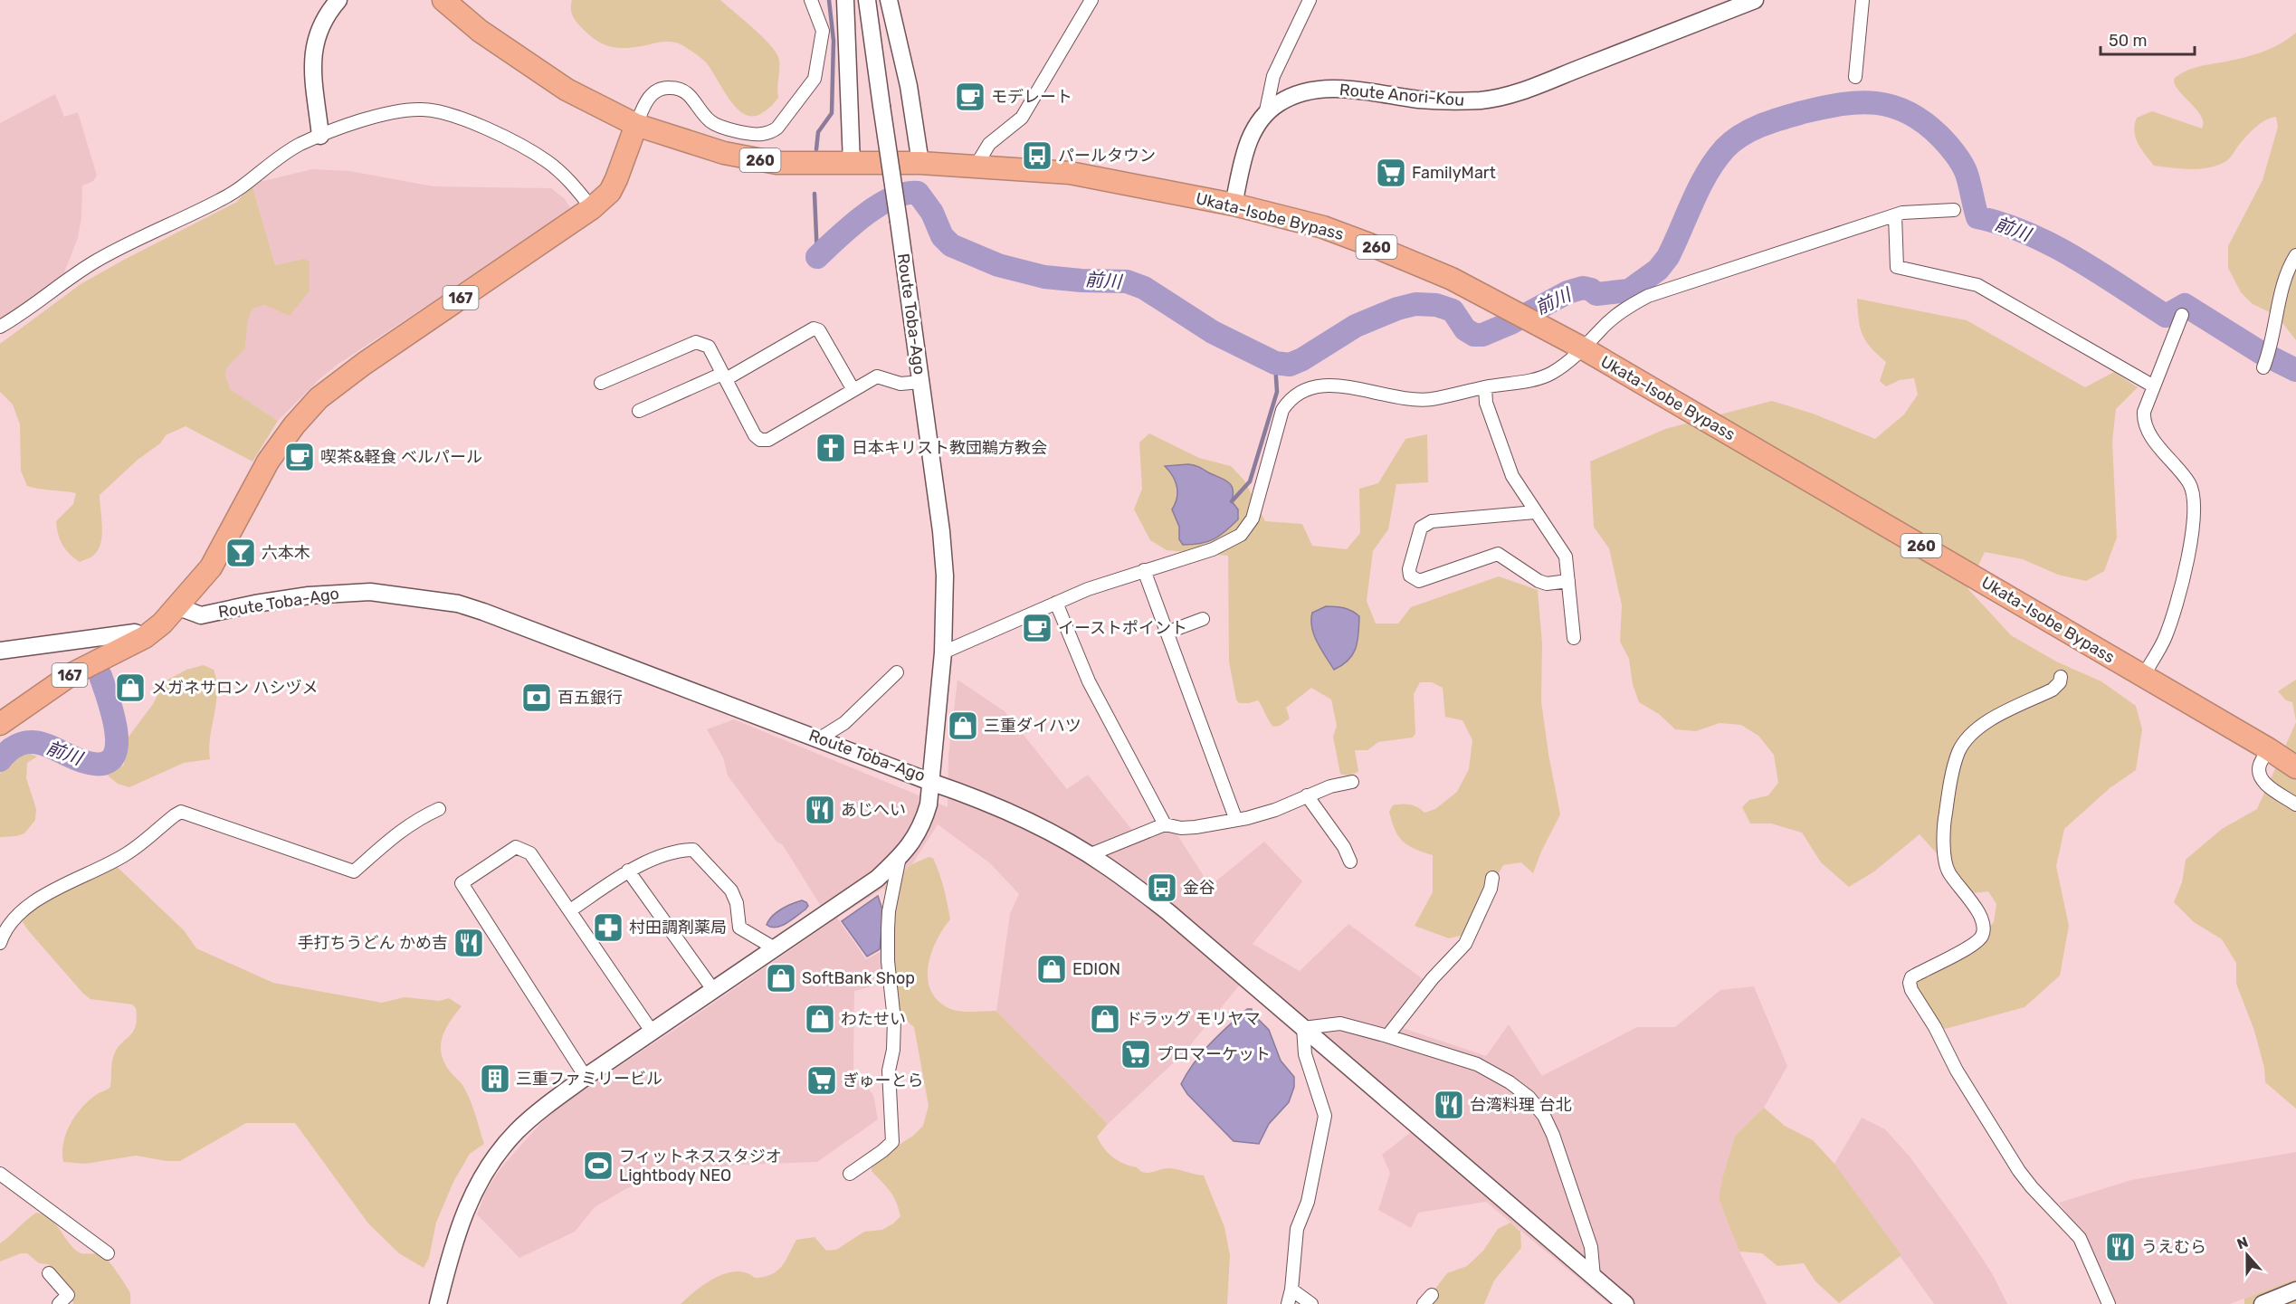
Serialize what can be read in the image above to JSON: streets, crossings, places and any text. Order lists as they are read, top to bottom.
{
  "streets": {
    "highway": ["260", "Ukata-Isobe Bypass", "167"],
    "main road": ["Route Anori-Kou", "Route Toba-Ago"]
  },
  "crossings": [
    ["Route Anori-Kou", "Ukata-Isobe Bypass"],
    ["Ukata-Isobe Bypass", "167"],
    ["167", "Route Toba-Ago"]
  ],
  "water": ["前川"],
  "places": {
    "cafe": ["モデレート", "喫茶&軽食 ベルパール", "イーストポイント"],
    "bus stop": ["パールタウン", "金谷"],
    "supermarket": ["FamilyMart", "プロマーケット", "ぎゅーとら"],
    "church": ["日本キリスト教団鵜方教会"],
    "bar": ["六本木"],
    "shop": [
      "メガネサロン ハシヅメ",
      "三重ダイハツ",
      "EDION",
      "SoftBank Shop",
      "わたせい",
      "ドラッグ モリヤマ"
    ],
    "bank": ["百五銀行"],
    "restaurant": [
      "あじへい",
      "手打ちうどん かめ吉",
      "台湾料理 台北",
      "うえむら"
    ],
    "pharmacy": ["村田調剤薬局"],
    "building": ["三重ファミリービル"],
    "sports": ["フィットネススタジオ Lightbody NEO"]
  },
  "scale_bar": "50 m",
  "north": "top"
}
